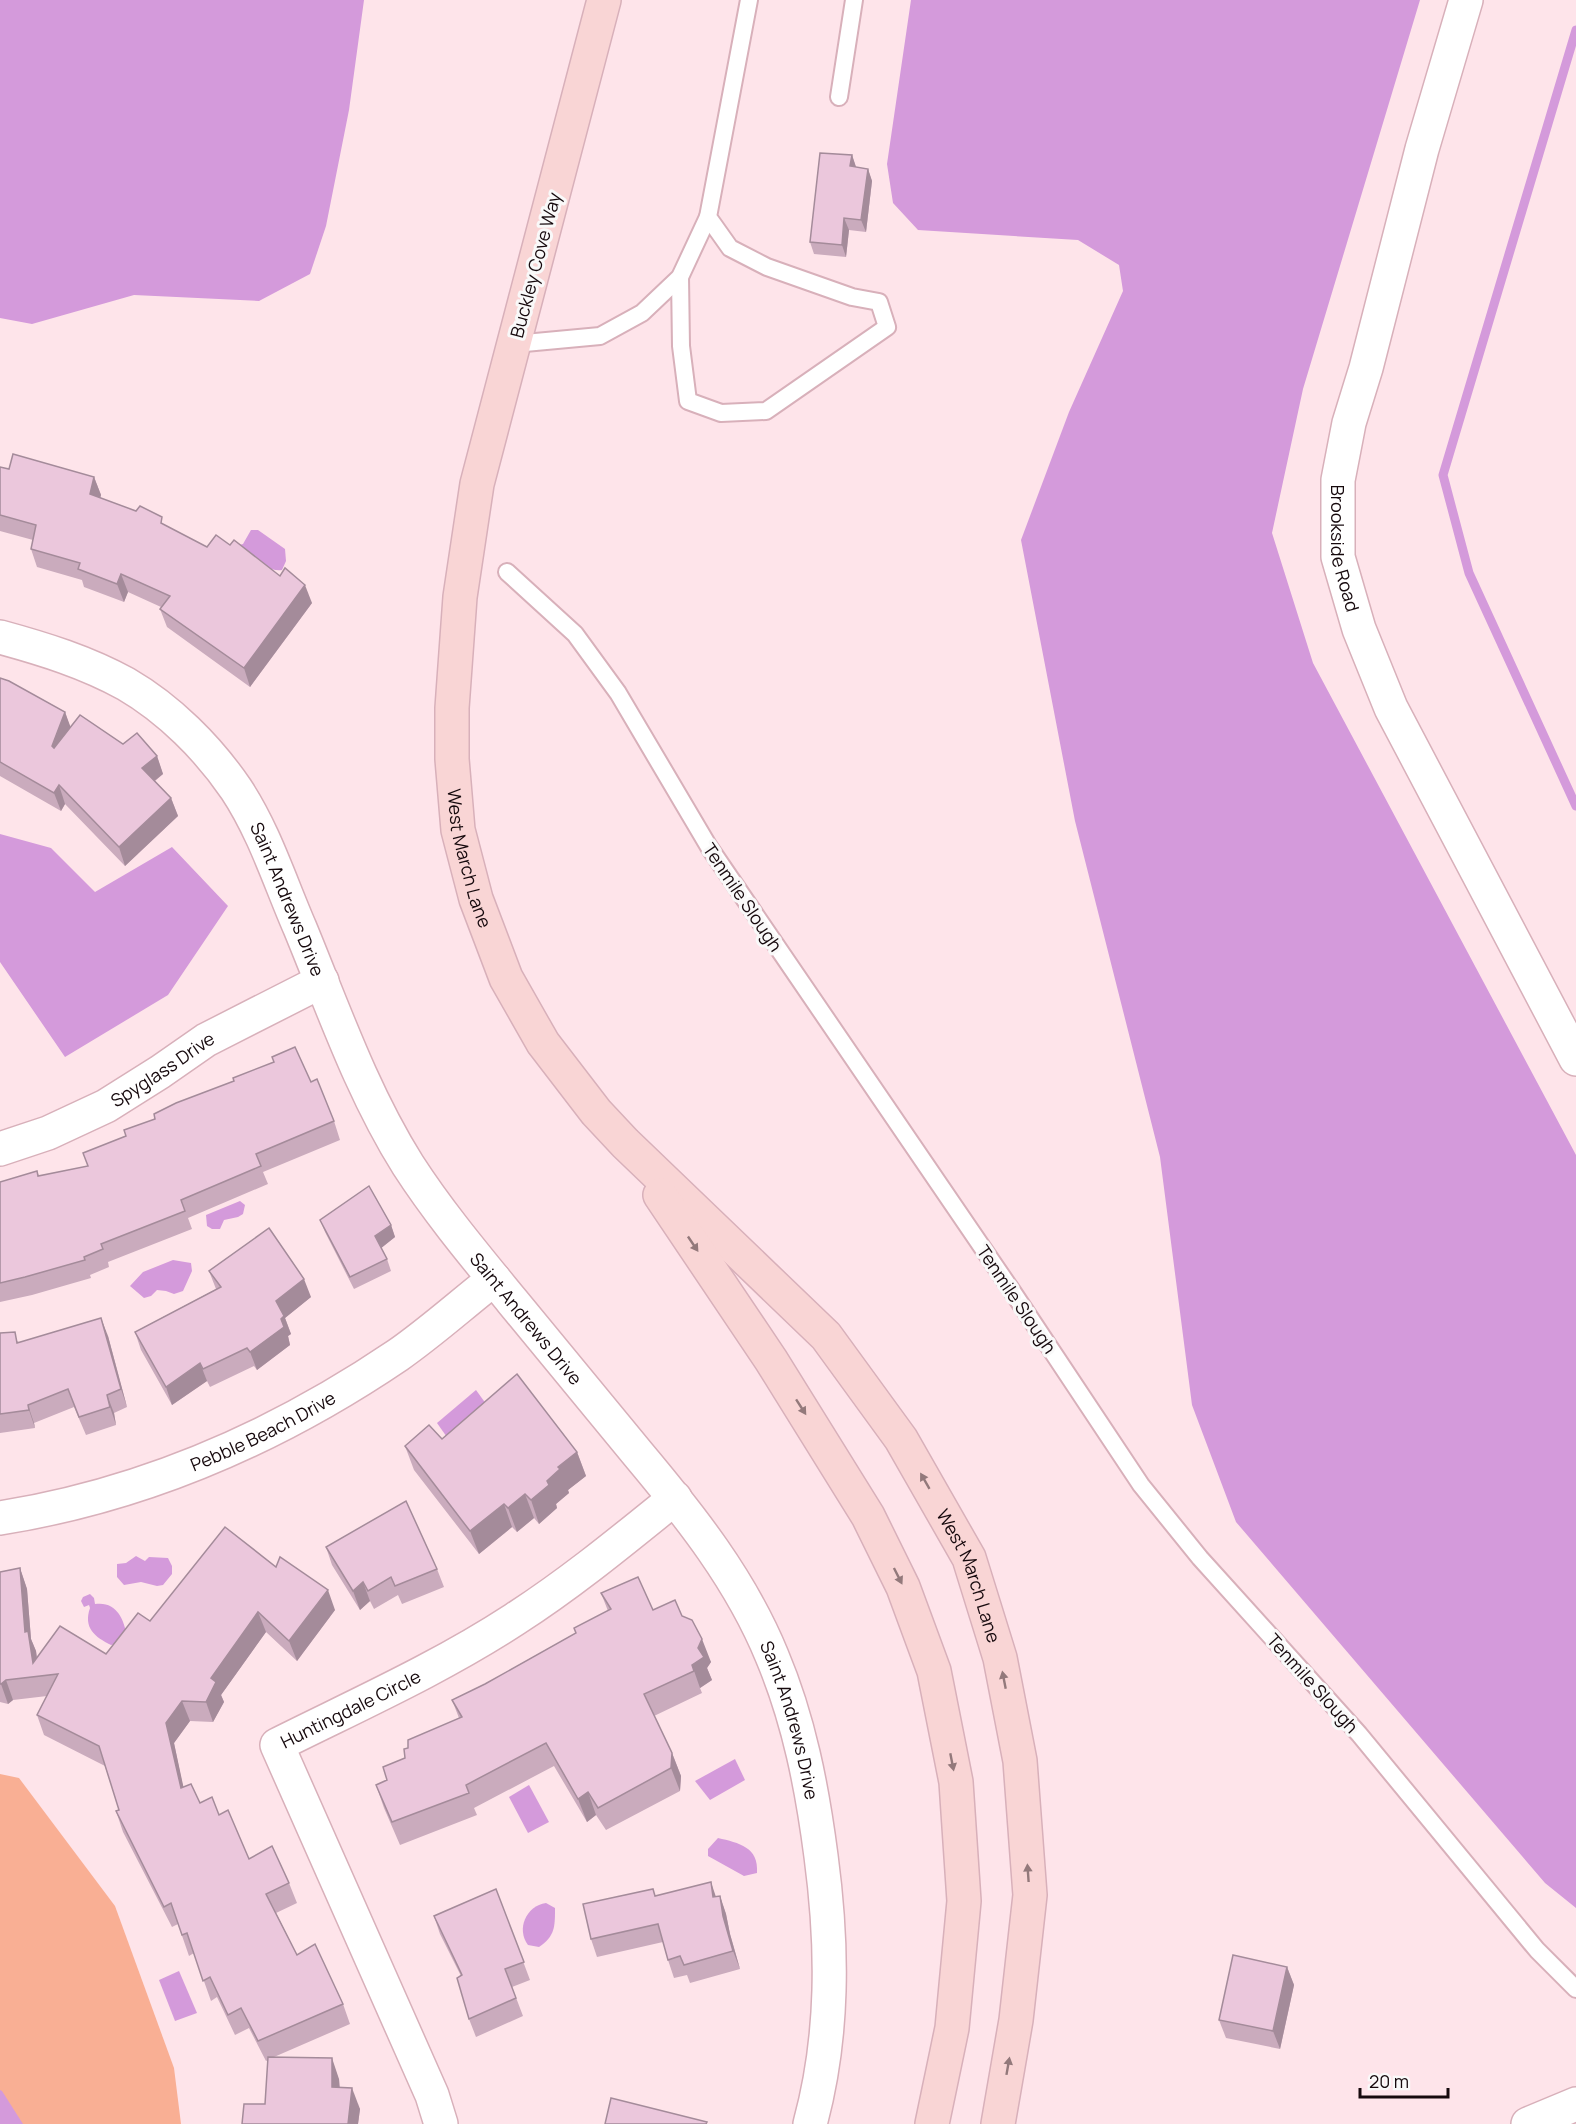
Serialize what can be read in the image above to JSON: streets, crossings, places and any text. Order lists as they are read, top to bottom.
{
  "streets": {
    "street": [
      "Buckley Cove Way",
      "Brookside Road",
      "West March Lane",
      "Saint Andrews Drive",
      "Spyglass Drive",
      "Pebble Beach Drive",
      "Huntingdale Circle"
    ],
    "lane": ["Tenmile Slough"]
  },
  "crossings": [
    ["Buckley Cove Way", "West March Lane"],
    ["Saint Andrews Drive", "Spyglass Drive"],
    ["Saint Andrews Drive", "Pebble Beach Drive"],
    ["Saint Andrews Drive", "Huntingdale Circle"]
  ],
  "scale_bar": "20 m"
}
